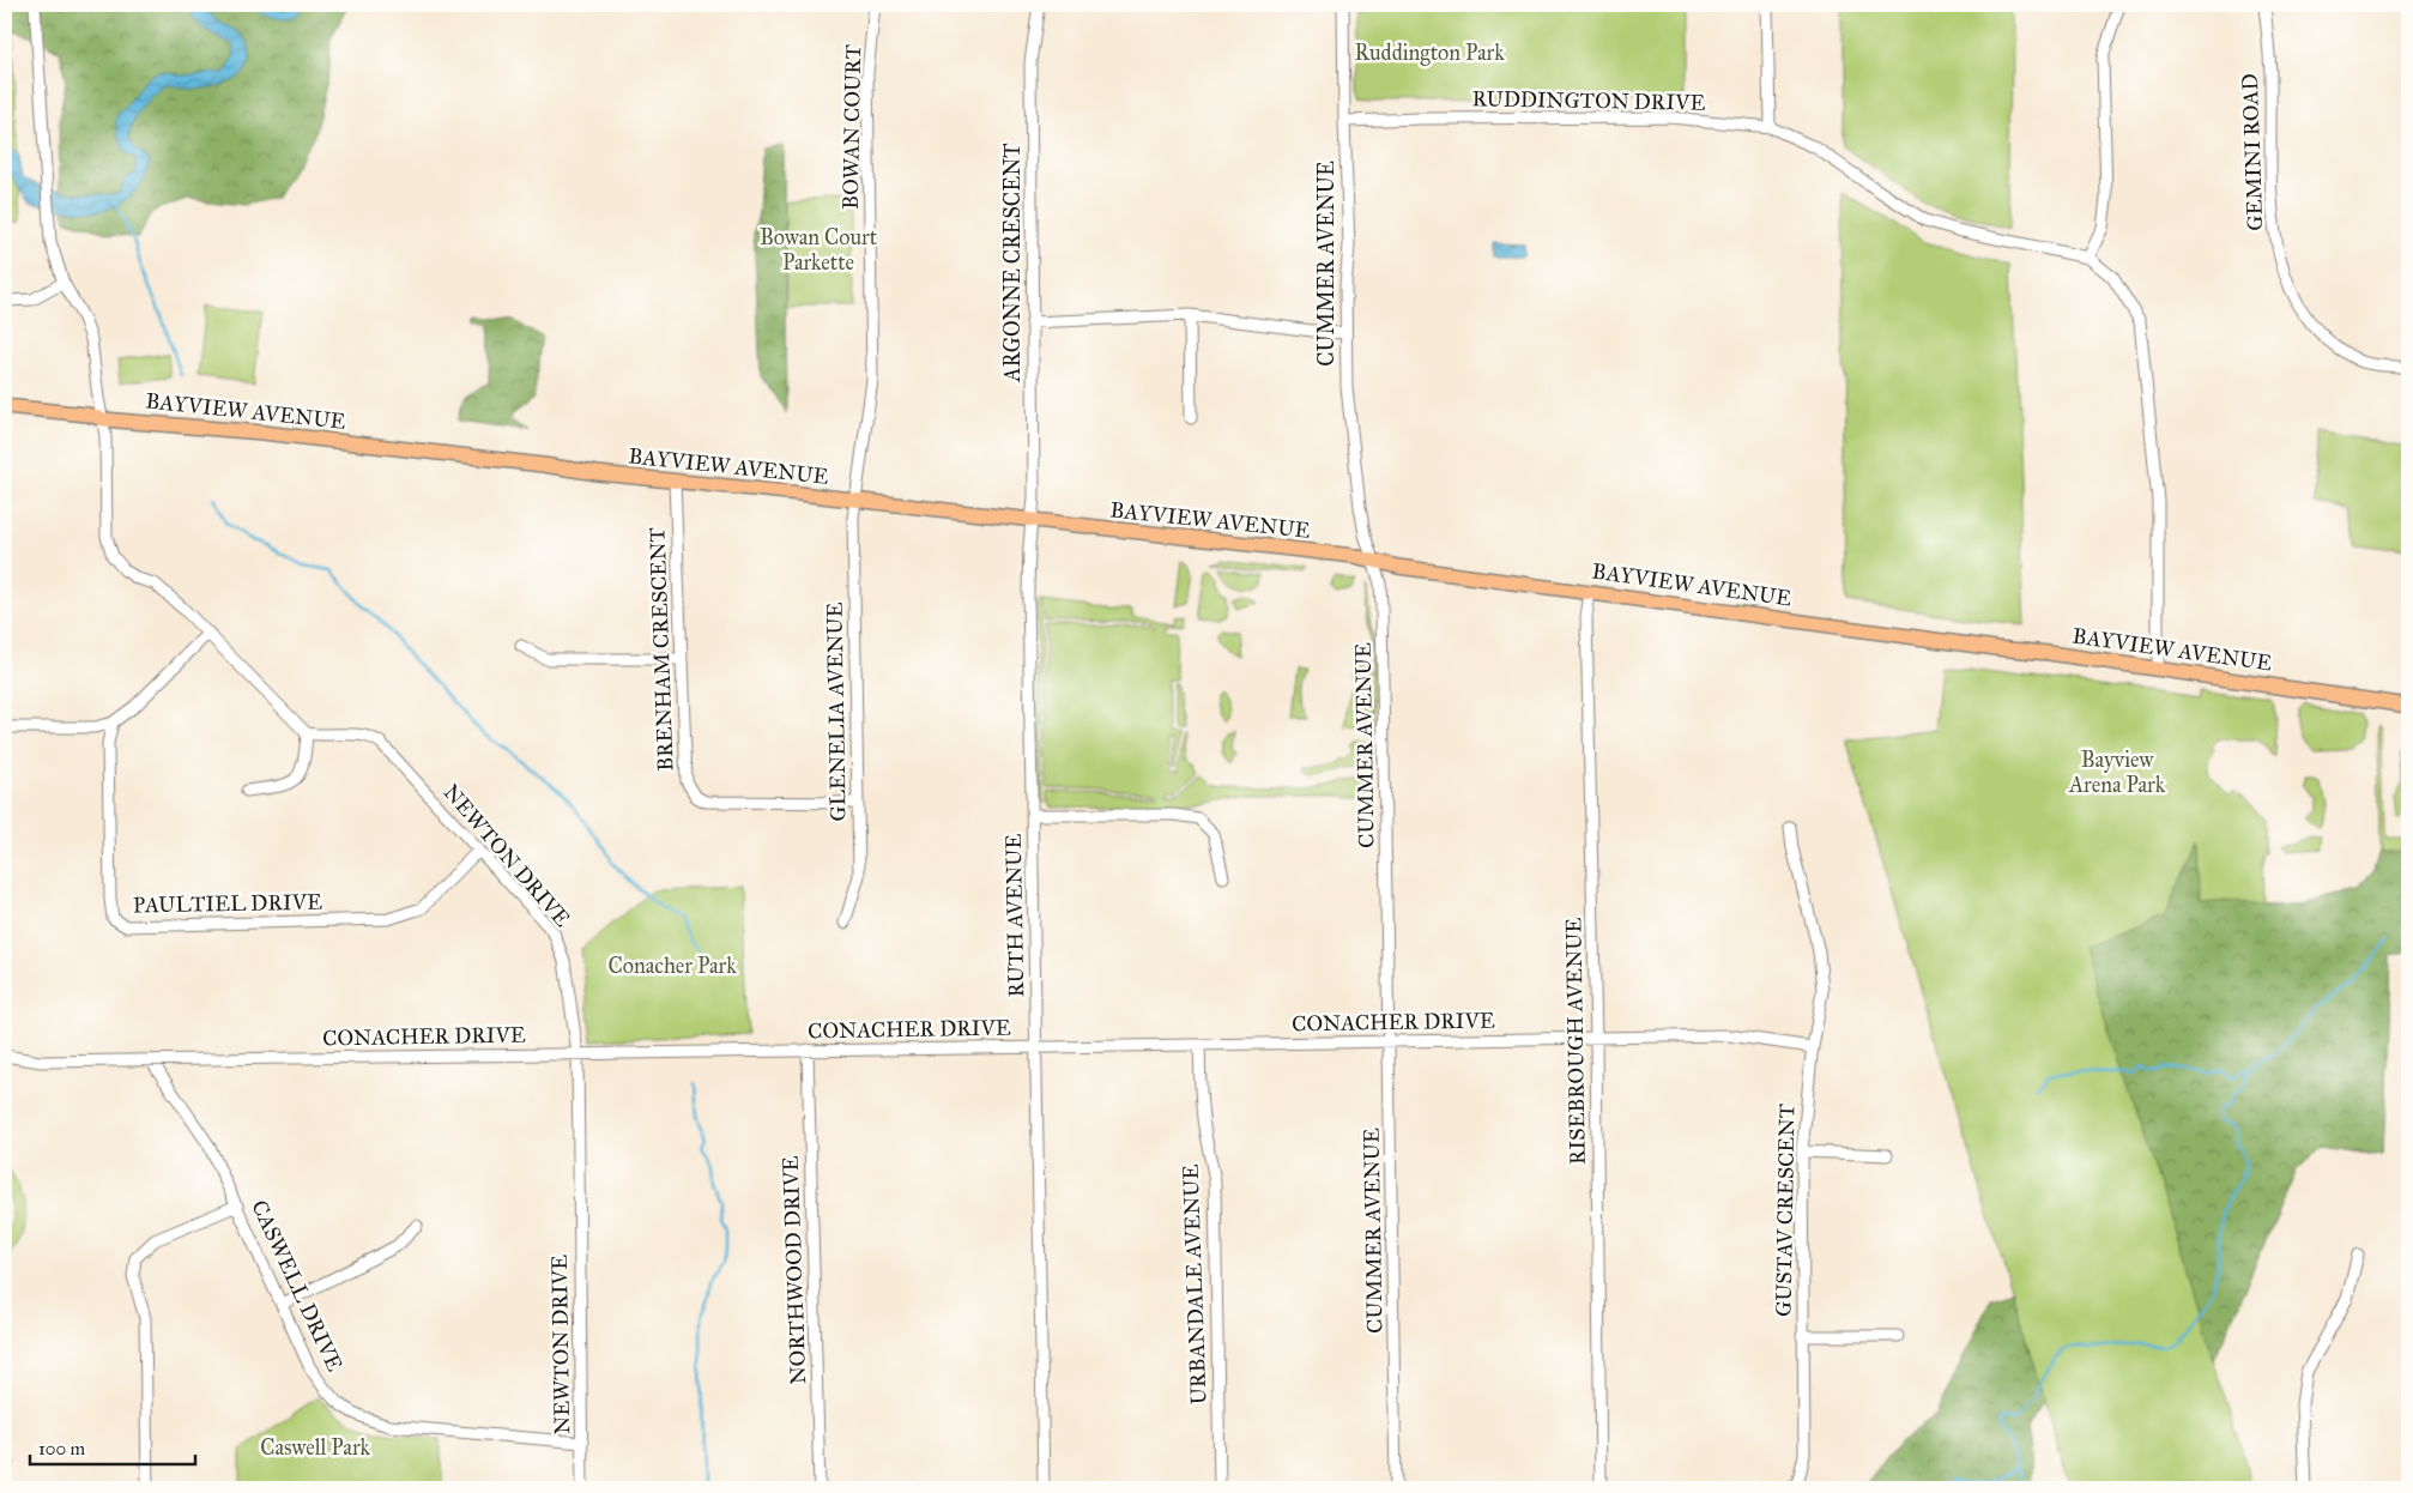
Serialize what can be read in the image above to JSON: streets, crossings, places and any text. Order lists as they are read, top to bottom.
{
  "streets": {
    "main road": ["BAYVIEW AVENUE"],
    "street": [
      "RUDDINGTON DRIVE",
      "BOWAN COURT",
      "GEMINI ROAD",
      "ARGONNE CRESCENT",
      "CUMMER AVENUE",
      "BRENHAM CRESCENT",
      "GLENELIA AVENUE",
      "NEWTON DRIVE",
      "PAULTIEL DRIVE",
      "RUTH AVENUE",
      "CONACHER DRIVE",
      "RISEBROUGH AVENUE",
      "GUSTAV CRESCENT",
      "NORTHWOOD DRIVE",
      "URBANDALE AVENUE",
      "CASWELL DRIVE"
    ]
  },
  "crossings": [
    ["RUDDINGTON DRIVE", "CUMMER AVENUE"],
    ["RUDDINGTON DRIVE", "BAYVIEW AVENUE"],
    ["BOWAN COURT", "BAYVIEW AVENUE"],
    ["BOWAN COURT", "GLENELIA AVENUE"],
    ["ARGONNE CRESCENT", "BAYVIEW AVENUE"],
    ["ARGONNE CRESCENT", "RUTH AVENUE"],
    ["CUMMER AVENUE", "BAYVIEW AVENUE"],
    ["CUMMER AVENUE", "CONACHER DRIVE"],
    ["BAYVIEW AVENUE", "BRENHAM CRESCENT"],
    ["BAYVIEW AVENUE", "GLENELIA AVENUE"],
    ["BAYVIEW AVENUE", "RUTH AVENUE"],
    ["BAYVIEW AVENUE", "RISEBROUGH AVENUE"],
    ["BRENHAM CRESCENT", "GLENELIA AVENUE"],
    ["NEWTON DRIVE", "PAULTIEL DRIVE"],
    ["NEWTON DRIVE", "CONACHER DRIVE"],
    ["NEWTON DRIVE", "CASWELL DRIVE"],
    ["RUTH AVENUE", "CONACHER DRIVE"],
    ["CONACHER DRIVE", "RISEBROUGH AVENUE"],
    ["CONACHER DRIVE", "GUSTAV CRESCENT"],
    ["CONACHER DRIVE", "NORTHWOOD DRIVE"],
    ["CONACHER DRIVE", "URBANDALE AVENUE"],
    ["CONACHER DRIVE", "CASWELL DRIVE"]
  ],
  "parks": [
    "Ruddington Park",
    "Bowan Court Parkette",
    "Bayview Arena Park",
    "Conacher Park",
    "Caswell Park"
  ],
  "scale_bar": "100 m"
}
